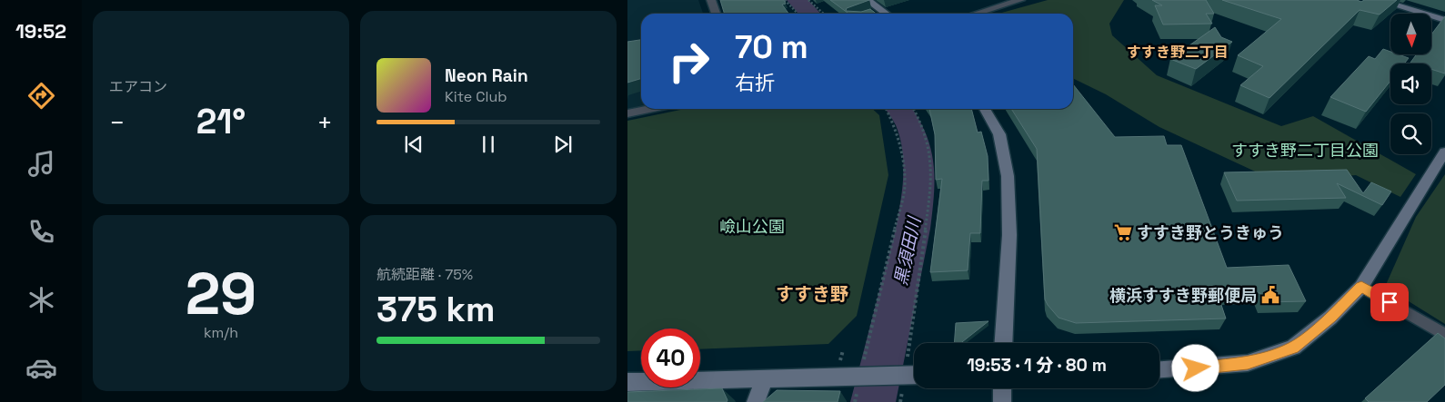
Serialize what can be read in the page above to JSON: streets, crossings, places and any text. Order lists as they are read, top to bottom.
{
  "districts": ["すすき野二丁目", "すすき野"],
  "water": ["黒須田川"],
  "parks": ["すすき野二丁目公園", "嶮山公園"],
  "places": {
    "supermarket": ["すすき野とうきゅう"],
    "public building": ["横浜すすき野郵便局"]
  },
  "north": "bottom",
  "page": {
    "tabs": "19:52",
    "tile": [
      "エアコン",
      ["29", "km/h"],
      ["航続距離 · 75%", "375 km"]
    ],
    "turn": ["70 m", "右折"],
    "song": ["Neon Rain", "Kite Club"],
    "heat": ["−", "21°", "+"],
    "limit": "40",
    "trip": "19:53 · 1 分 · 80 m"
  }
}
